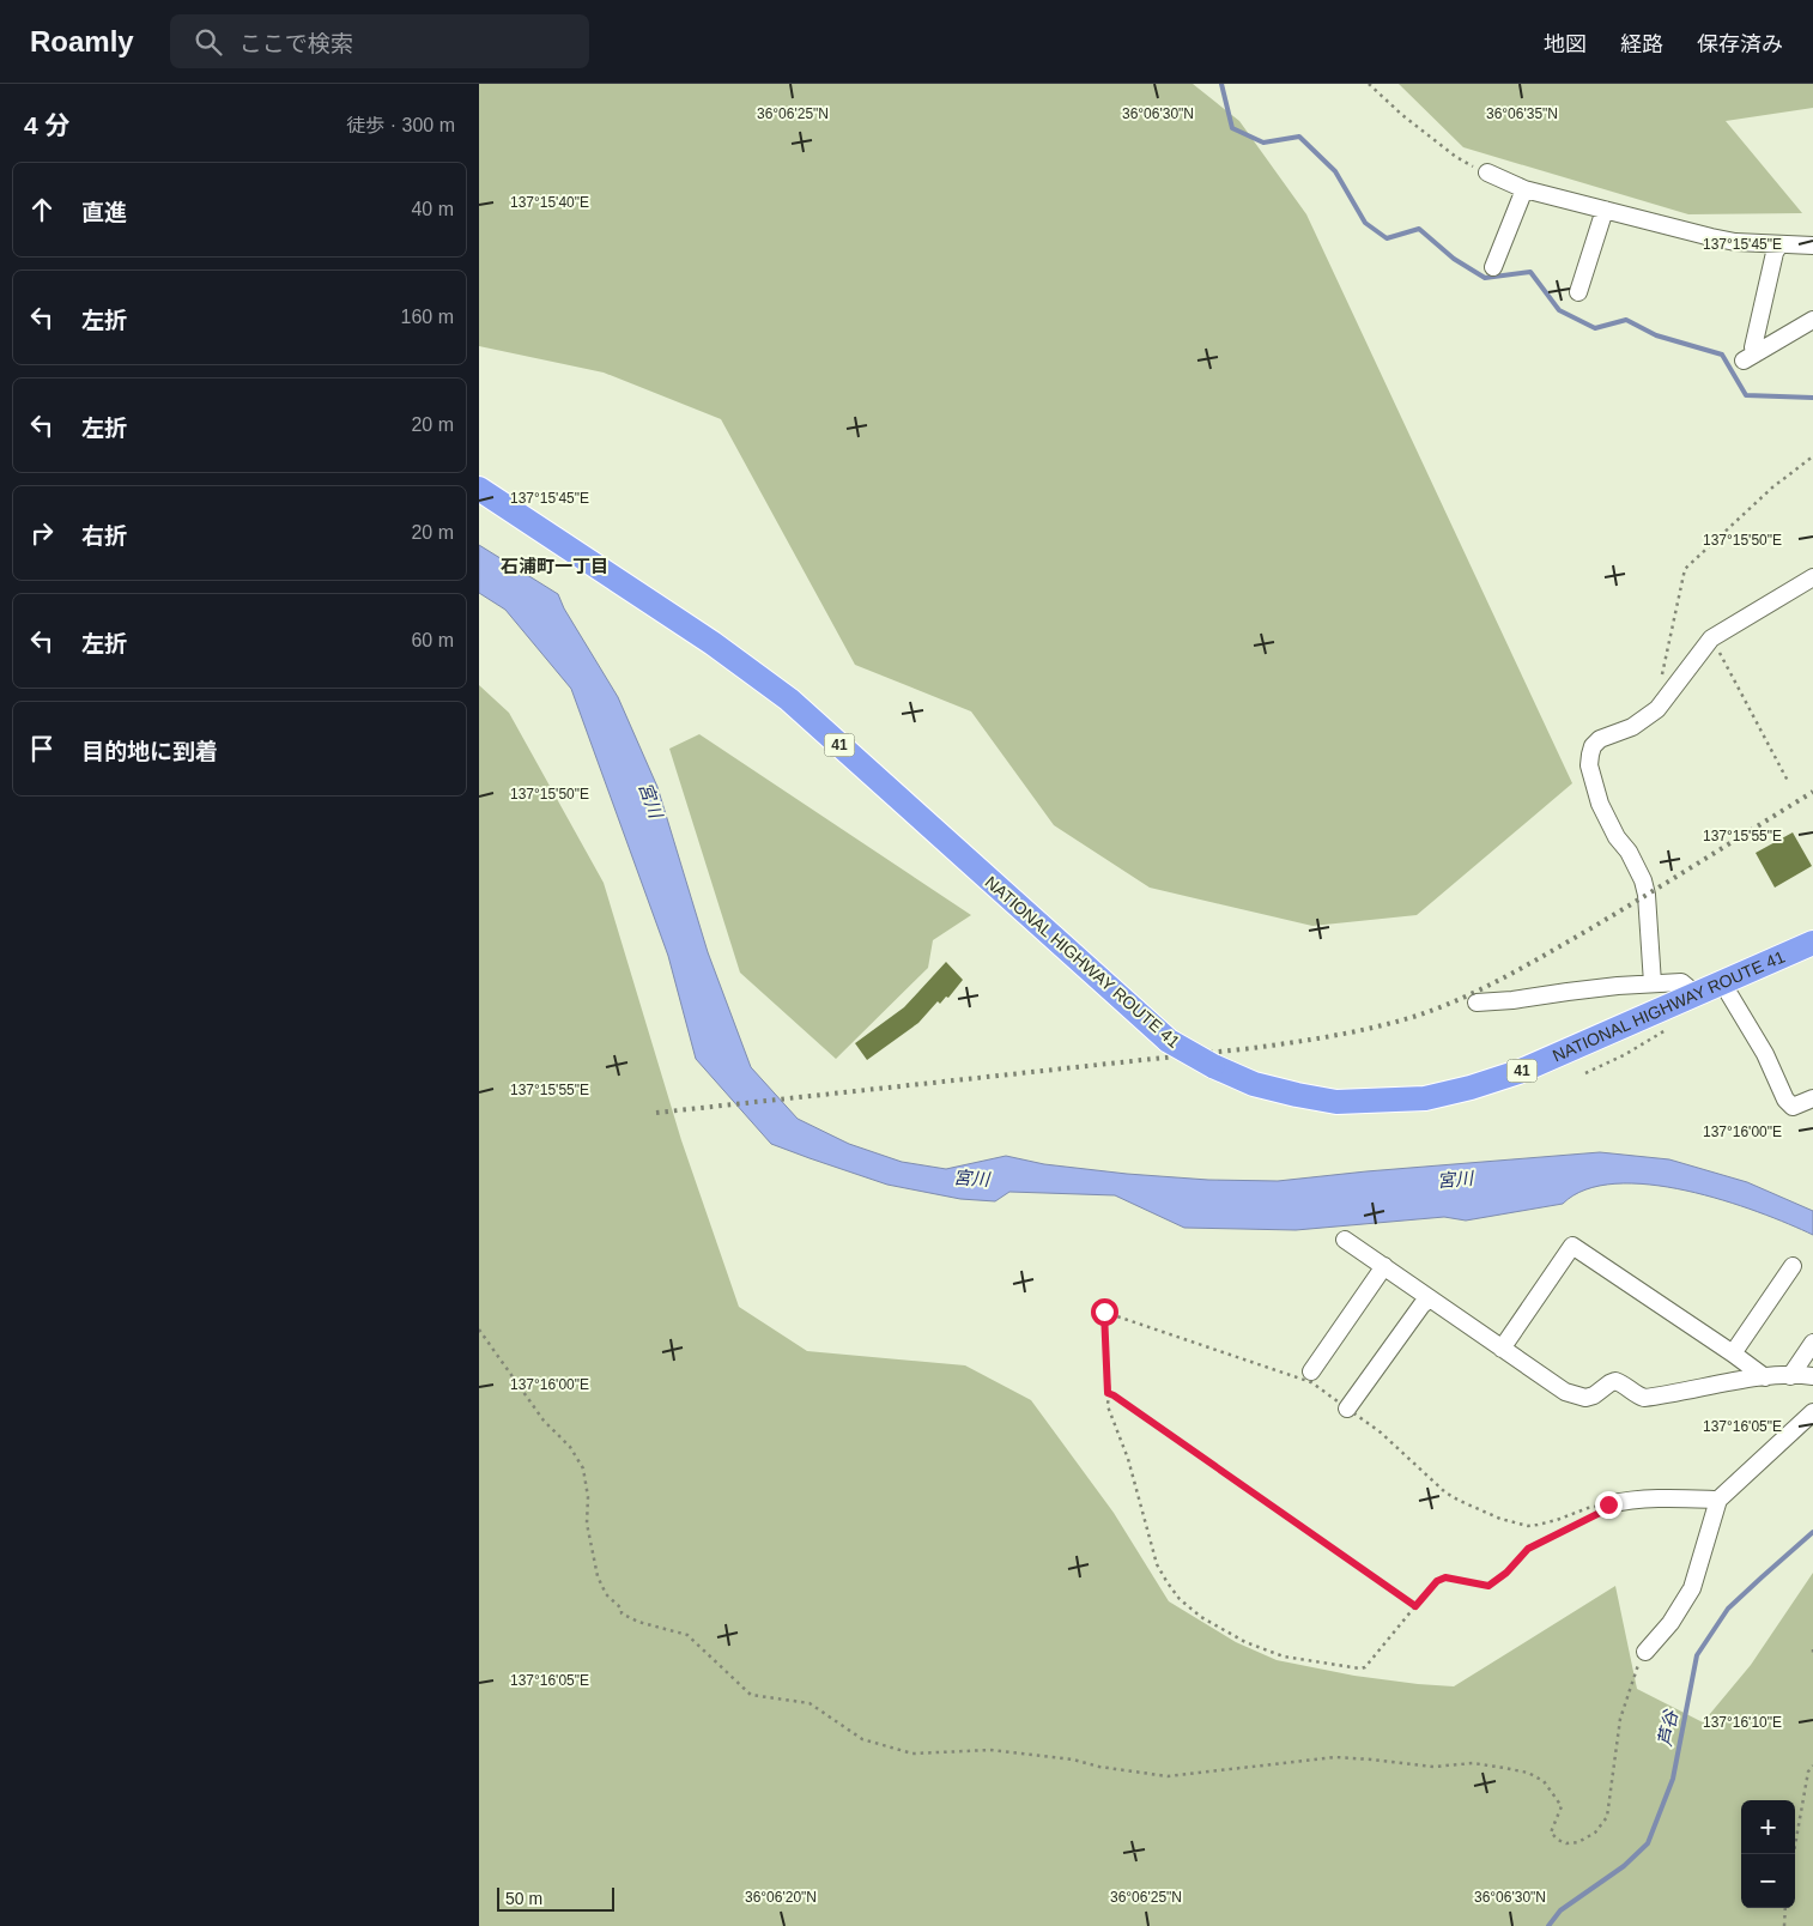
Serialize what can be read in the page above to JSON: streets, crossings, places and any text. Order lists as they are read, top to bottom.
{
  "streets": {
    "highway": ["41", "NATIONAL HIGHWAY ROUTE 41"]
  },
  "districts": ["石浦町一丁目"],
  "water": ["宮川", "芦谷"],
  "scale_bar": "50 m",
  "page": {
    "header": "Roamly",
    "search": "ここで検索",
    "nav": ["地図", "経路", "保存済み"],
    "heading": ["4 分", "徒歩 · 300 m"],
    "list": [
      ["直進", "40 m"],
      ["左折", "160 m"],
      ["左折", "20 m"],
      ["右折", "20 m"],
      ["左折", "60 m"],
      "目的地に到着"
    ],
    "map_buttons": ["+", "−"],
    "scale": "50 m"
  },
  "coordinates": [
    "36°06'30\"N",
    "36°06'35\"N",
    "36°06'25\"N",
    "137°15'40\"E",
    "137°15'45\"E",
    "137°15'50\"E",
    "137°15'55\"E",
    "137°16'00\"E",
    "137°16'05\"E",
    "137°16'10\"E",
    "36°06'20\"N"
  ]
}
